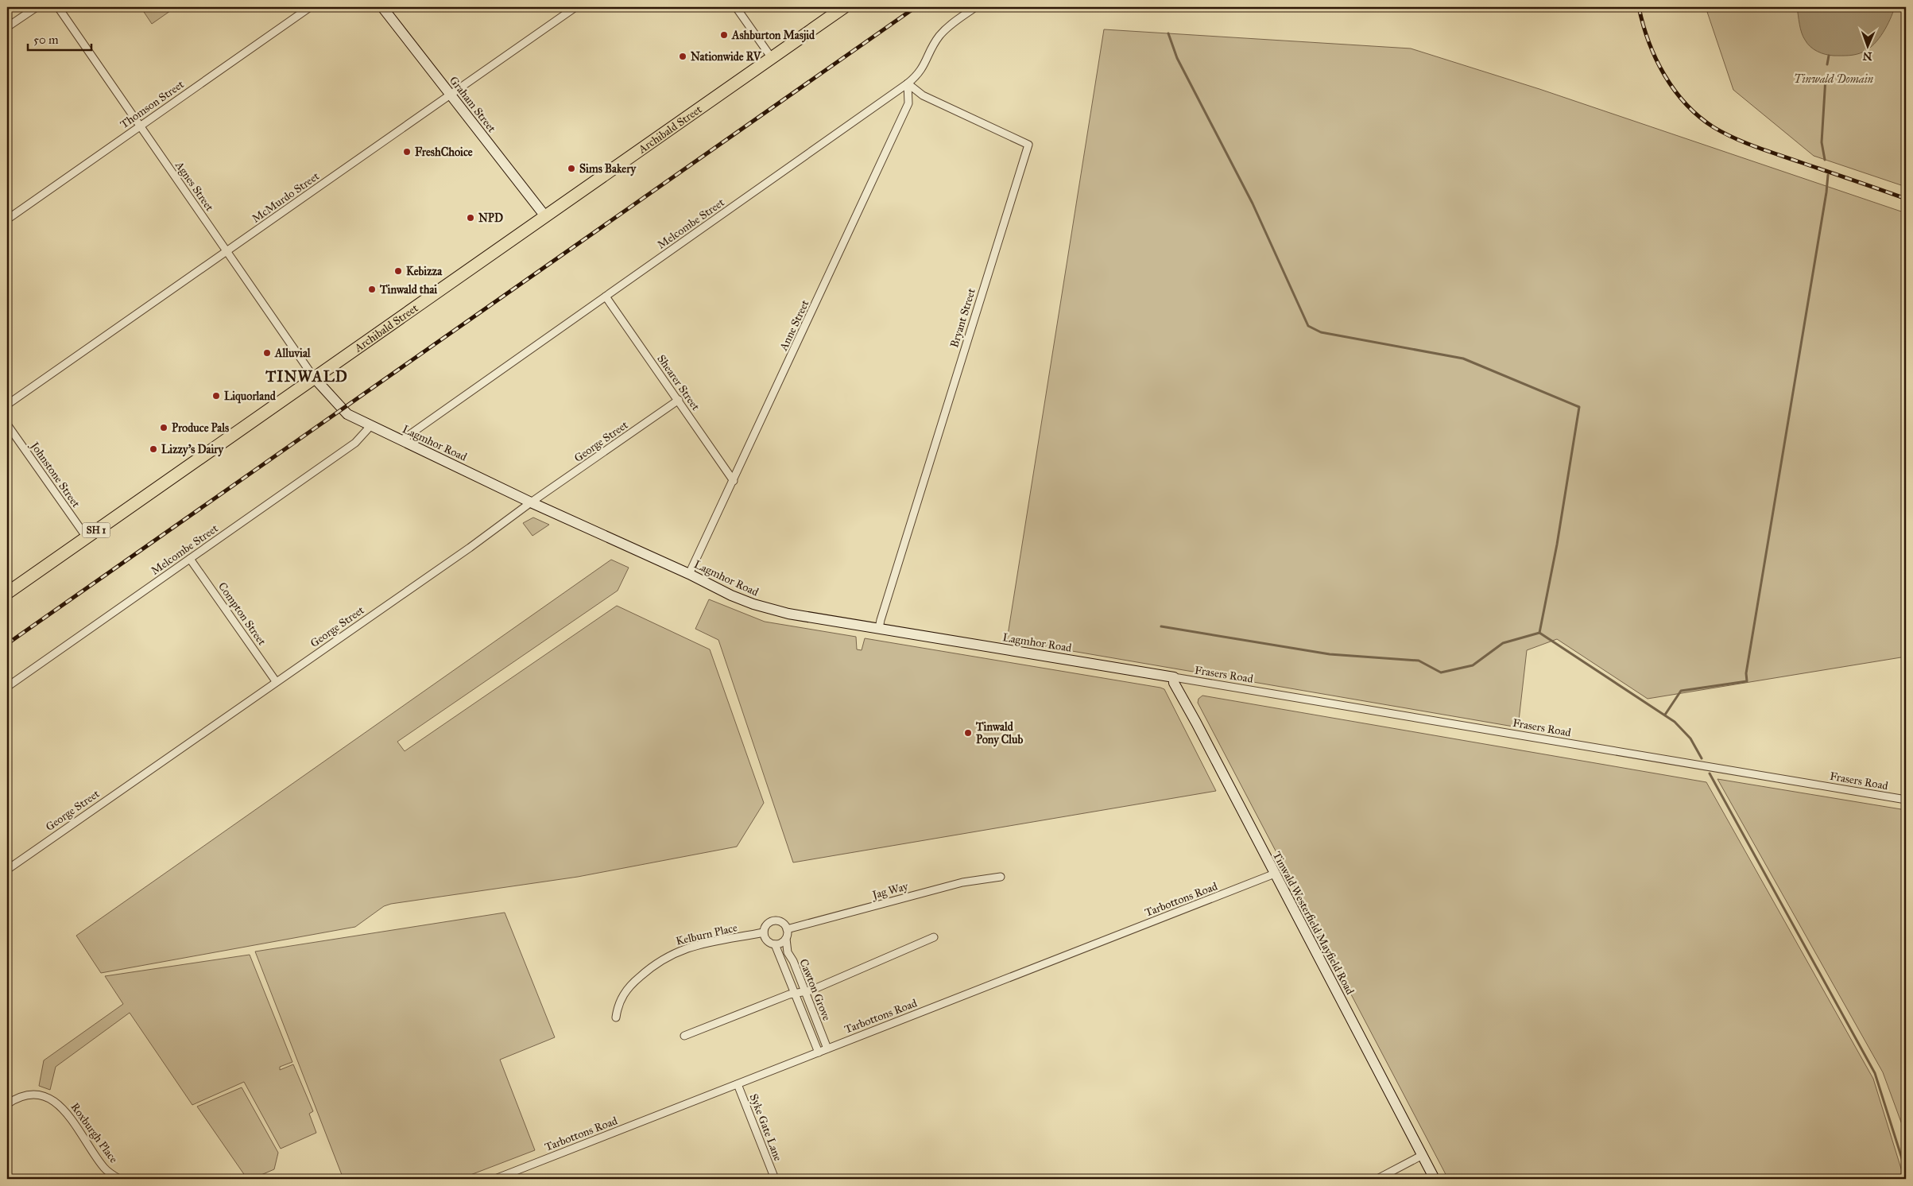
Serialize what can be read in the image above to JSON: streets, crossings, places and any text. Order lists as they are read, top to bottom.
{
  "streets": {
    "highway": ["Archibald Street", "SH 1"],
    "street": [
      "Thomson Street",
      "Graham Street",
      "Agnes Street",
      "McMurdo Street",
      "Melcombe Street",
      "Bryant Street",
      "Anne Street",
      "Shearer Street",
      "George Street",
      "Lagmhor Road",
      "Johnstone Street",
      "Compton Street",
      "Frasers Road",
      "Jag Way",
      "Tarbottons Road",
      "Tinwald Westerfield Mayfield Road",
      "Kelburn Place",
      "Cawton Grove",
      "Syke Gate Lane",
      "Roxburgh Place"
    ]
  },
  "crossings": [
    ["Thomson Street", "Agnes Street"],
    ["Graham Street", "Archibald Street"],
    ["Graham Street", "McMurdo Street"],
    ["Archibald Street", "Agnes Street"],
    ["Archibald Street", "Lagmhor Road"],
    ["Archibald Street", "Johnstone Street"],
    ["Agnes Street", "McMurdo Street"],
    ["Agnes Street", "Lagmhor Road"],
    ["Melcombe Street", "Bryant Street"],
    ["Melcombe Street", "Anne Street"],
    ["Melcombe Street", "Shearer Street"],
    ["Melcombe Street", "Lagmhor Road"],
    ["Melcombe Street", "Compton Street"],
    ["Bryant Street", "Anne Street"],
    ["Bryant Street", "Lagmhor Road"],
    ["Anne Street", "Shearer Street"],
    ["Anne Street", "Lagmhor Road"],
    ["Shearer Street", "George Street"],
    ["George Street", "Lagmhor Road"],
    ["George Street", "Compton Street"],
    ["Lagmhor Road", "Frasers Road"],
    ["Lagmhor Road", "Tinwald Westerfield Mayfield Road"],
    ["Frasers Road", "Tinwald Westerfield Mayfield Road"],
    ["Jag Way", "Kelburn Place"],
    ["Jag Way", "Cawton Grove"],
    ["Tarbottons Road", "Tinwald Westerfield Mayfield Road"],
    ["Tarbottons Road", "Cawton Grove"],
    ["Tarbottons Road", "Syke Gate Lane"],
    ["Kelburn Place", "Cawton Grove"]
  ],
  "districts": ["TINWALD"],
  "parks": ["Tinwald Domain"],
  "places": [
    "Ashburton Masjid",
    "Nationwide RV",
    "FreshChoice",
    "Sims Bakery",
    "NPD",
    "Kebizza",
    "Tinwald thai",
    "Alluvial",
    "Liquorland",
    "Produce Pals",
    "Lizzy's Dairy",
    "Tinwald Pony Club"
  ],
  "scale_bar": "50 m",
  "north": "bottom"
}
